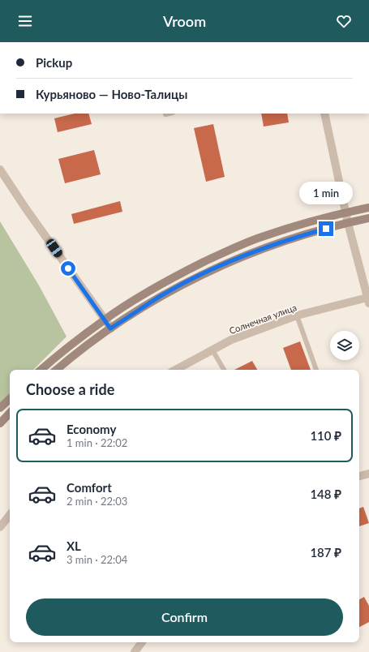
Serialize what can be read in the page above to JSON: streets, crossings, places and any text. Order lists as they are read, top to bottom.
{
  "streets": {
    "street": ["Солнечная улица"]
  },
  "page": {
    "header": "Vroom",
    "banner": ["Pickup", "Курьяново — Ново-Талицы"],
    "bubble": "1 min",
    "heading": "Choose a ride",
    "list": [
      {
        "name": "Economy",
        "note": "1 min · 22:02",
        "value": "110 ₽"
      },
      {
        "name": "Comfort",
        "note": "2 min · 22:03",
        "value": "148 ₽"
      },
      {
        "name": "XL",
        "note": "3 min · 22:04",
        "value": "187 ₽"
      }
    ],
    "buttons": "Confirm"
  }
}
